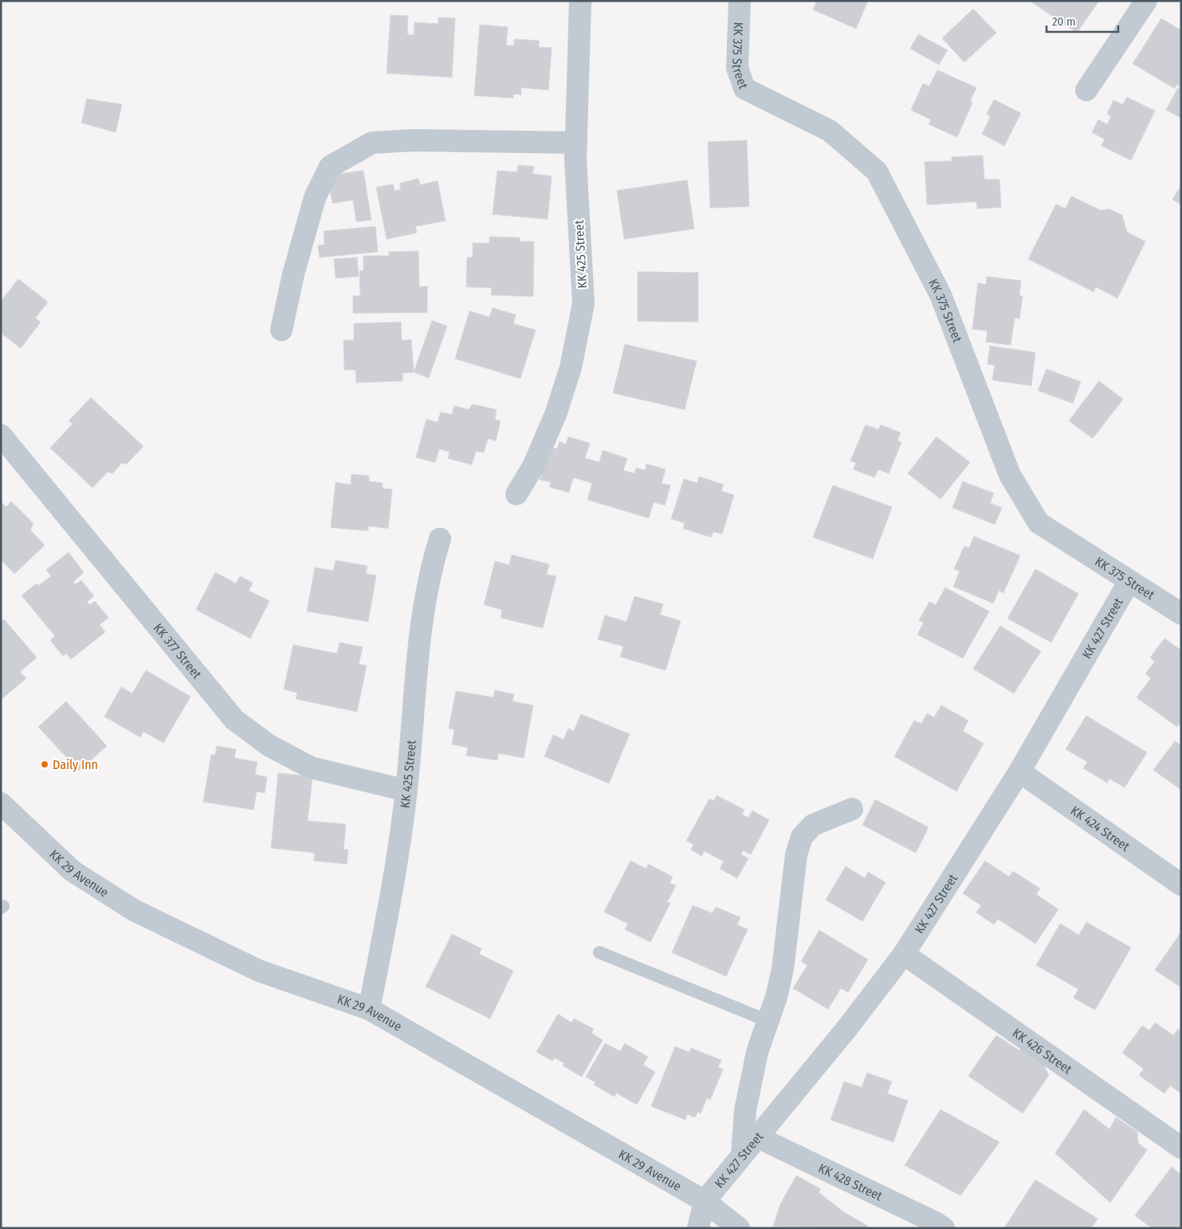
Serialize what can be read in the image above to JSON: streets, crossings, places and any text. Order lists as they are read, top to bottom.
{
  "streets": {
    "street": [
      "KK 375 Street",
      "KK 425 Street",
      "KK 427 Street",
      "KK 377 Street",
      "KK 424 Street",
      "KK 29 Avenue",
      "KK 426 Street",
      "KK 428 Street"
    ]
  },
  "crossings": [
    ["KK 375 Street", "KK 427 Street"],
    ["KK 425 Street", "KK 377 Street"],
    ["KK 425 Street", "KK 29 Avenue"],
    ["KK 427 Street", "KK 424 Street"],
    ["KK 427 Street", "KK 29 Avenue"],
    ["KK 427 Street", "KK 426 Street"],
    ["KK 427 Street", "KK 428 Street"]
  ],
  "places": ["Daily Inn"],
  "scale_bar": "20 m"
}
